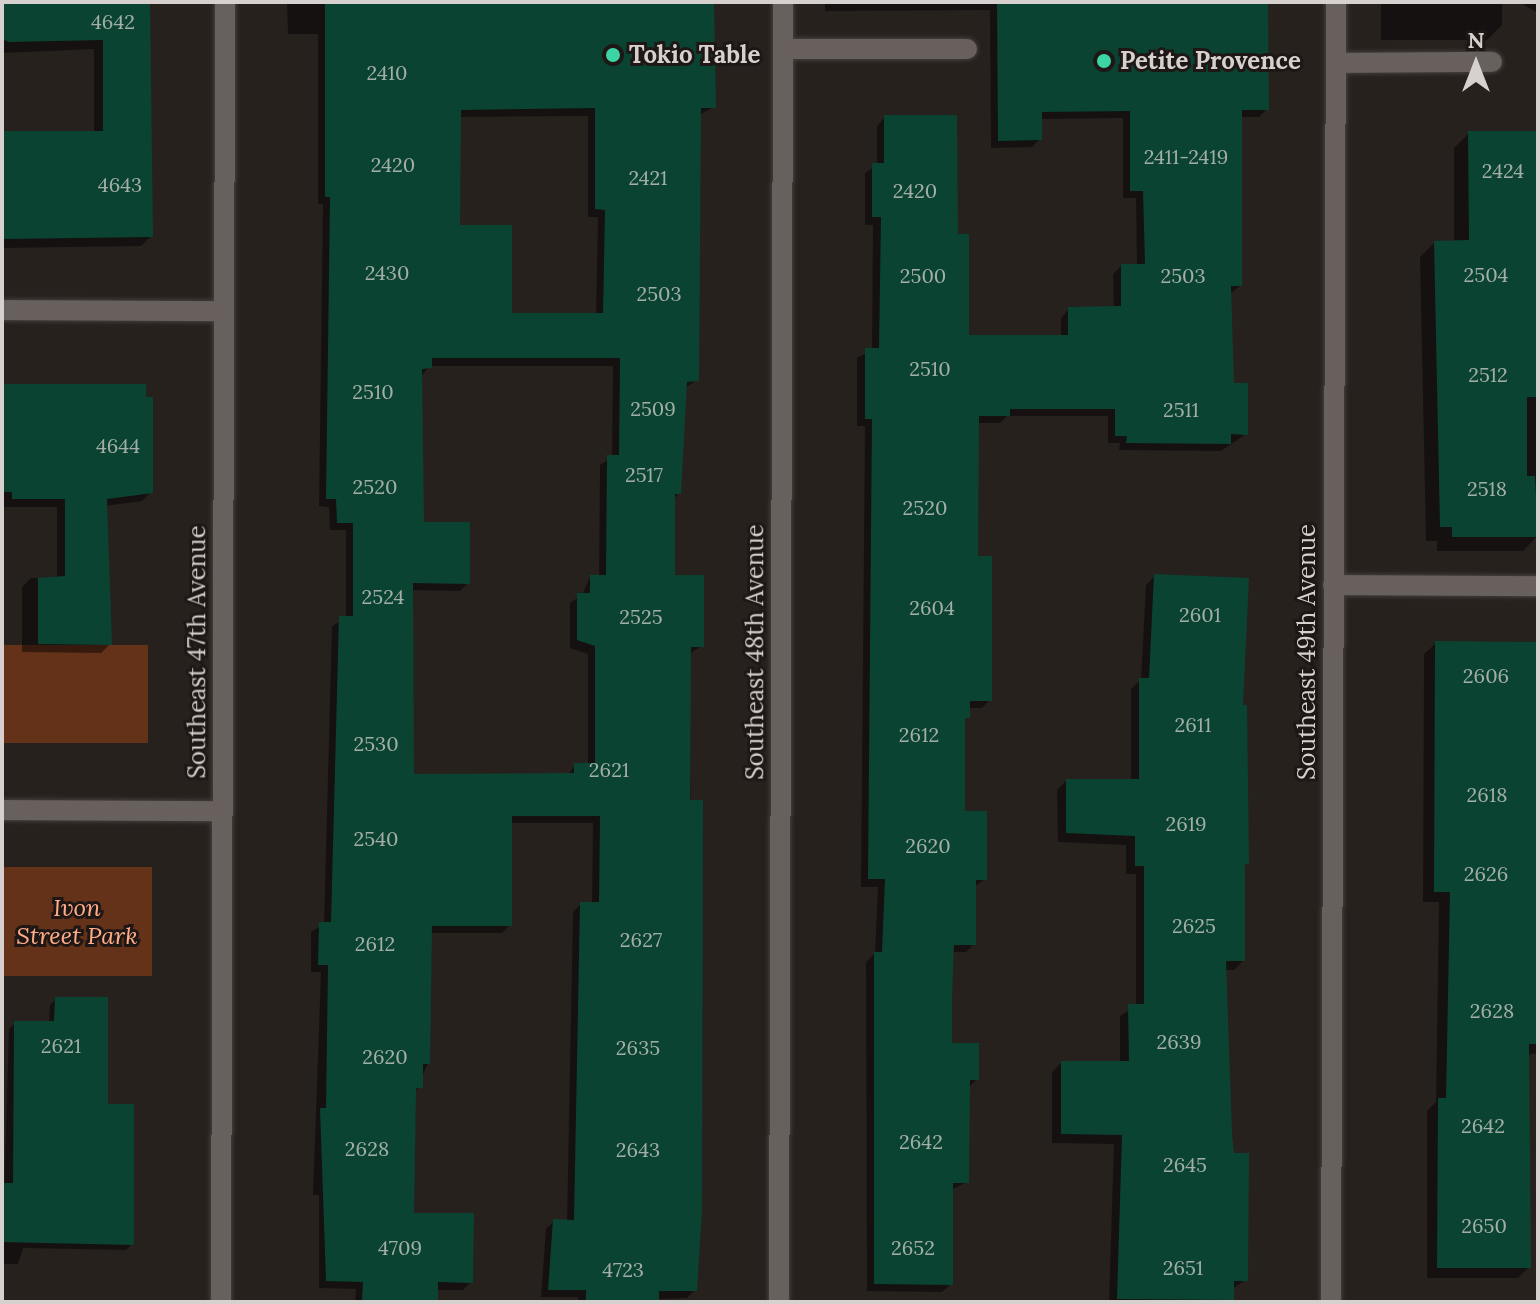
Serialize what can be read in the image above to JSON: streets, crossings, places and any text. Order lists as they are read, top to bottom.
{
  "streets": {
    "street": ["Southeast 47th Avenue", "Southeast 48th Avenue", "Southeast 49th Avenue"]
  },
  "parks": ["Ivon Street Park"],
  "places": ["Tokio Table", "Petite Provence"],
  "house_numbers": [
    "4642",
    "2410",
    "2411-2419",
    "2420",
    "2424",
    "2421",
    "4643",
    "2420",
    "2430",
    "2504",
    "2500",
    "2503",
    "2503",
    "2510",
    "2512",
    "2510",
    "2509",
    "2511",
    "4644",
    "2517",
    "2520",
    "2518",
    "2520",
    "2524",
    "2604",
    "2601",
    "2525",
    "2606",
    "2611",
    "2612",
    "2530",
    "2621",
    "2618",
    "2619",
    "2540",
    "2620",
    "2626",
    "2625",
    "2627",
    "2612",
    "2628",
    "2639",
    "2621",
    "2635",
    "2620",
    "2642",
    "2642",
    "2628",
    "2643",
    "2645",
    "2650",
    "4709",
    "2652",
    "2651",
    "4723"
  ],
  "north": "top"
}
